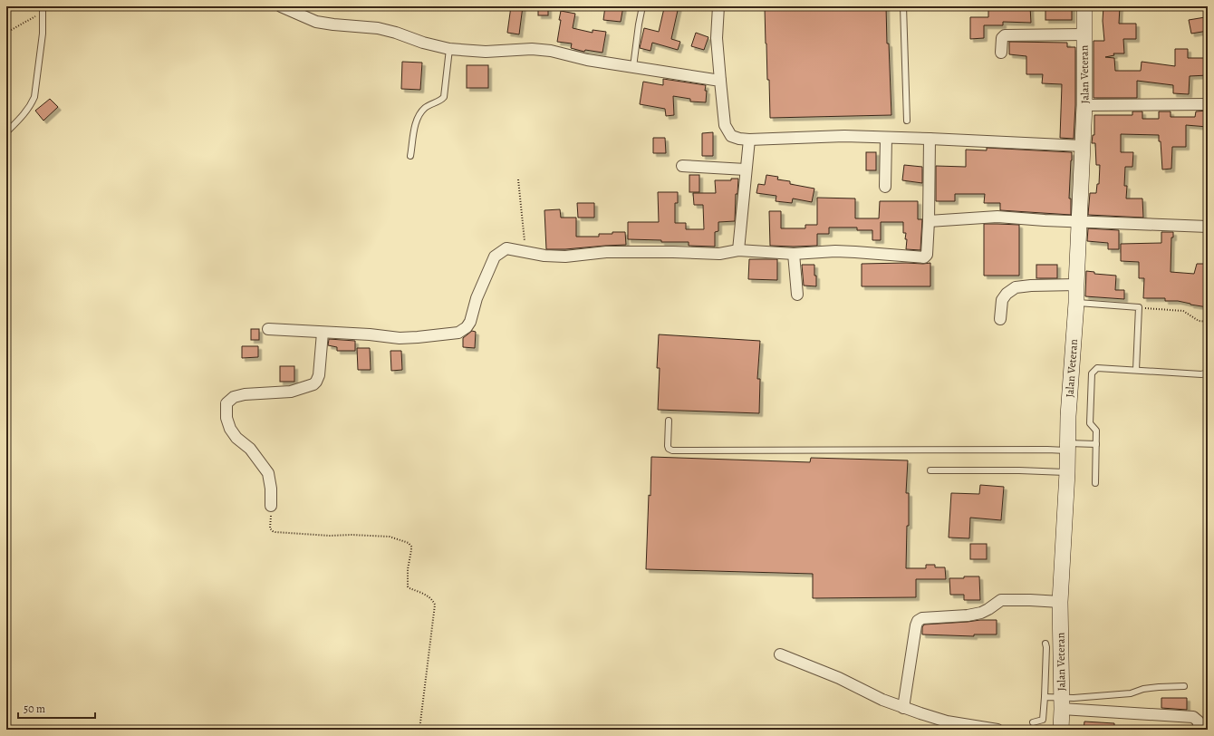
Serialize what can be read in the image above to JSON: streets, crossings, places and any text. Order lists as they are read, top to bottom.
{
  "streets": {
    "main road": ["Jalan Veteran"]
  },
  "scale_bar": "50 m"
}
